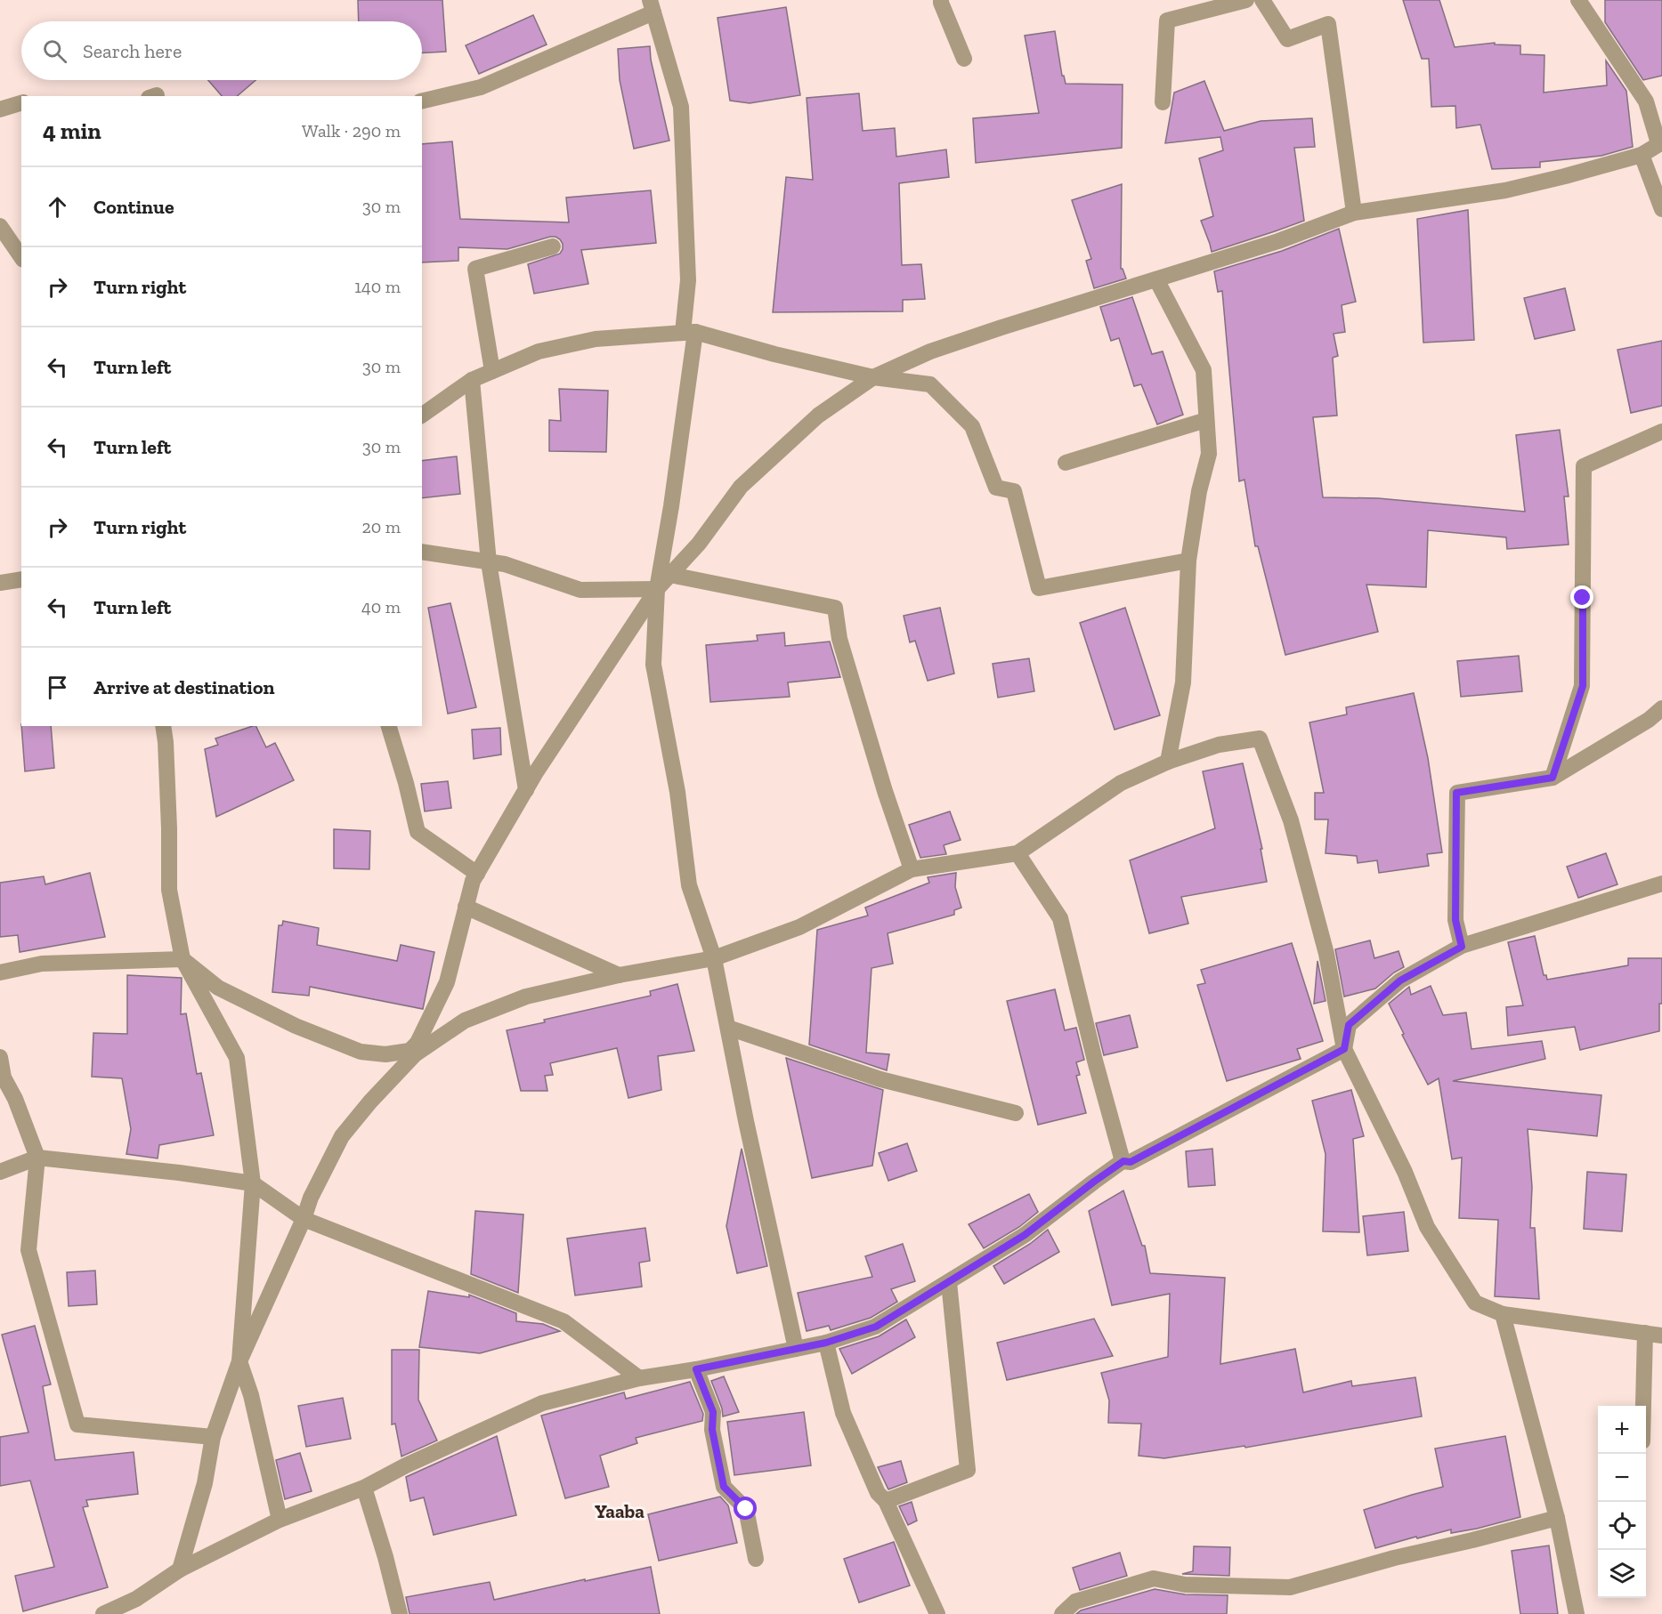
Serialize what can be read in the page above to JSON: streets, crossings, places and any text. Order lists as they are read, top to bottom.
{
  "districts": ["Yaaba"],
  "page": {
    "search": "Search here",
    "heading": ["4 min", "Walk · 290 m"],
    "list": [
      ["Continue", "30 m"],
      ["Turn right", "140 m"],
      ["Turn left", "30 m"],
      ["Turn left", "30 m"],
      ["Turn right", "20 m"],
      ["Turn left", "40 m"],
      "Arrive at destination"
    ],
    "map_buttons": ["+", "−"]
  }
}
